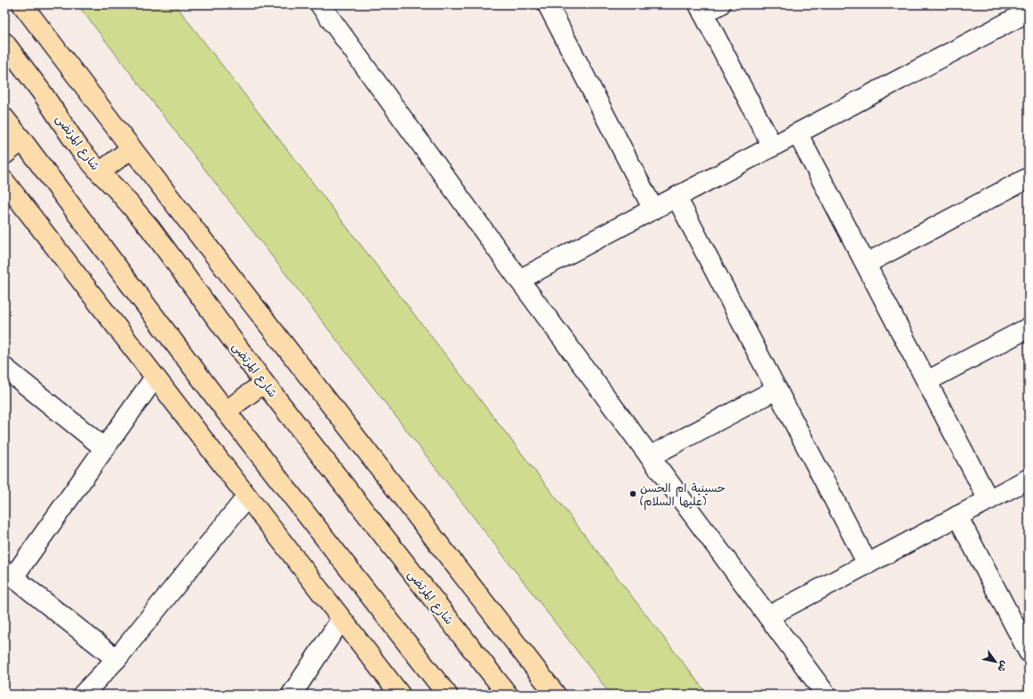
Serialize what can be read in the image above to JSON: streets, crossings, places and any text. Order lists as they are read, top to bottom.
{
  "streets": {
    "main road": ["شارع المرتضى"]
  },
  "places": ["حسينية ام الحسن (عليها السلام)"],
  "north": "bottom right"
}
